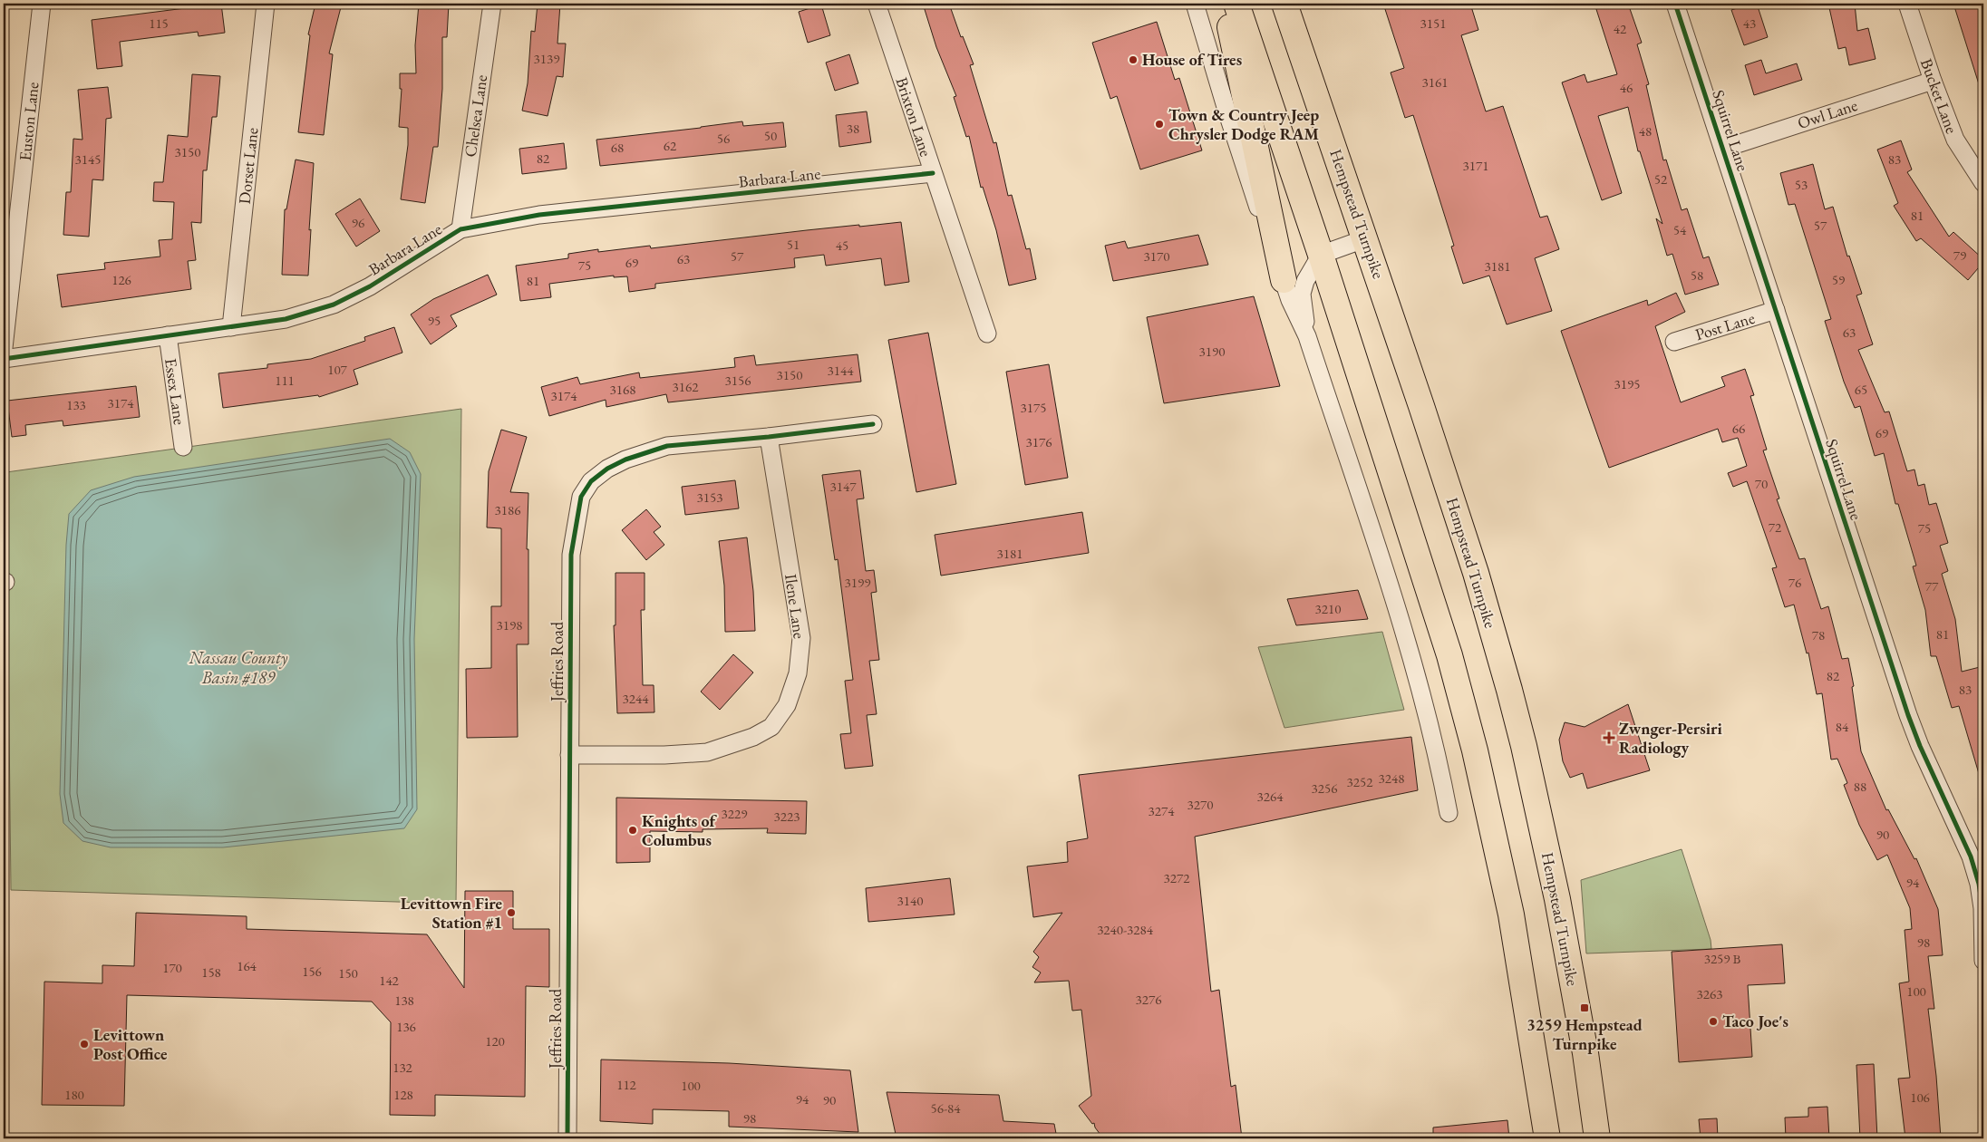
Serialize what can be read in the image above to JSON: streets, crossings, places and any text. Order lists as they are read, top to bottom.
{
  "streets": {
    "main road": ["Hempstead Turnpike"],
    "street": [
      "Bucket Lane",
      "Owl Lane",
      "Chelsea Lane",
      "Brixton Lane",
      "Euston Lane",
      "Squirrel Lane",
      "Dorset Lane",
      "Barbara Lane",
      "Post Lane",
      "Essex Lane",
      "Ilene Lane",
      "Jeffries Road"
    ]
  },
  "crossings": [
    ["Bucket Lane", "Owl Lane"],
    ["Owl Lane", "Squirrel Lane"],
    ["Chelsea Lane", "Barbara Lane"],
    ["Brixton Lane", "Barbara Lane"],
    ["Squirrel Lane", "Post Lane"],
    ["Dorset Lane", "Barbara Lane"],
    ["Barbara Lane", "Essex Lane"],
    ["Ilene Lane", "Jeffries Road"]
  ],
  "water": ["Nassau County Basin #189"],
  "places": {
    "other": [
      "House of Tires",
      "Town & Country Jeep Chrysler Dodge RAM",
      "Knights of Columbus",
      "Levittown Fire Station #1",
      "Taco Joe's",
      "Levittown Post Office"
    ],
    "health": ["Zwnger-Persiri Radiology"],
    "transit": ["3259 Hempstead Turnpike"]
  },
  "house_numbers": [
    "115",
    "3151",
    "43",
    "42",
    "3139",
    "3161",
    "46",
    "38",
    "48",
    "50",
    "56",
    "62",
    "68",
    "3150",
    "82",
    "3145",
    "83",
    "3171",
    "52",
    "53",
    "81",
    "96",
    "57",
    "54",
    "51",
    "45",
    "79",
    "57",
    "3170",
    "63",
    "69",
    "75",
    "3181",
    "58",
    "126",
    "59",
    "81",
    "95",
    "63",
    "3190",
    "107",
    "3144",
    "3150",
    "111",
    "3156",
    "3195",
    "3162",
    "3168",
    "65",
    "3174",
    "3174",
    "133",
    "3175",
    "66",
    "69",
    "3176",
    "70",
    "3147",
    "3153",
    "3186",
    "72",
    "75",
    "3181",
    "3199",
    "76",
    "77",
    "3210",
    "3198",
    "81",
    "78",
    "82",
    "83",
    "3244",
    "84",
    "3248",
    "3252",
    "88",
    "3256",
    "3264",
    "3270",
    "3274",
    "3229",
    "3223",
    "90",
    "3272",
    "94",
    "3140",
    "3240-3284",
    "98",
    "3259 B",
    "164",
    "170",
    "156",
    "158",
    "150",
    "142",
    "100",
    "3263",
    "3276",
    "138",
    "136",
    "120",
    "132",
    "112",
    "100",
    "180",
    "128",
    "106",
    "94",
    "90",
    "56-84",
    "98"
  ]
}
